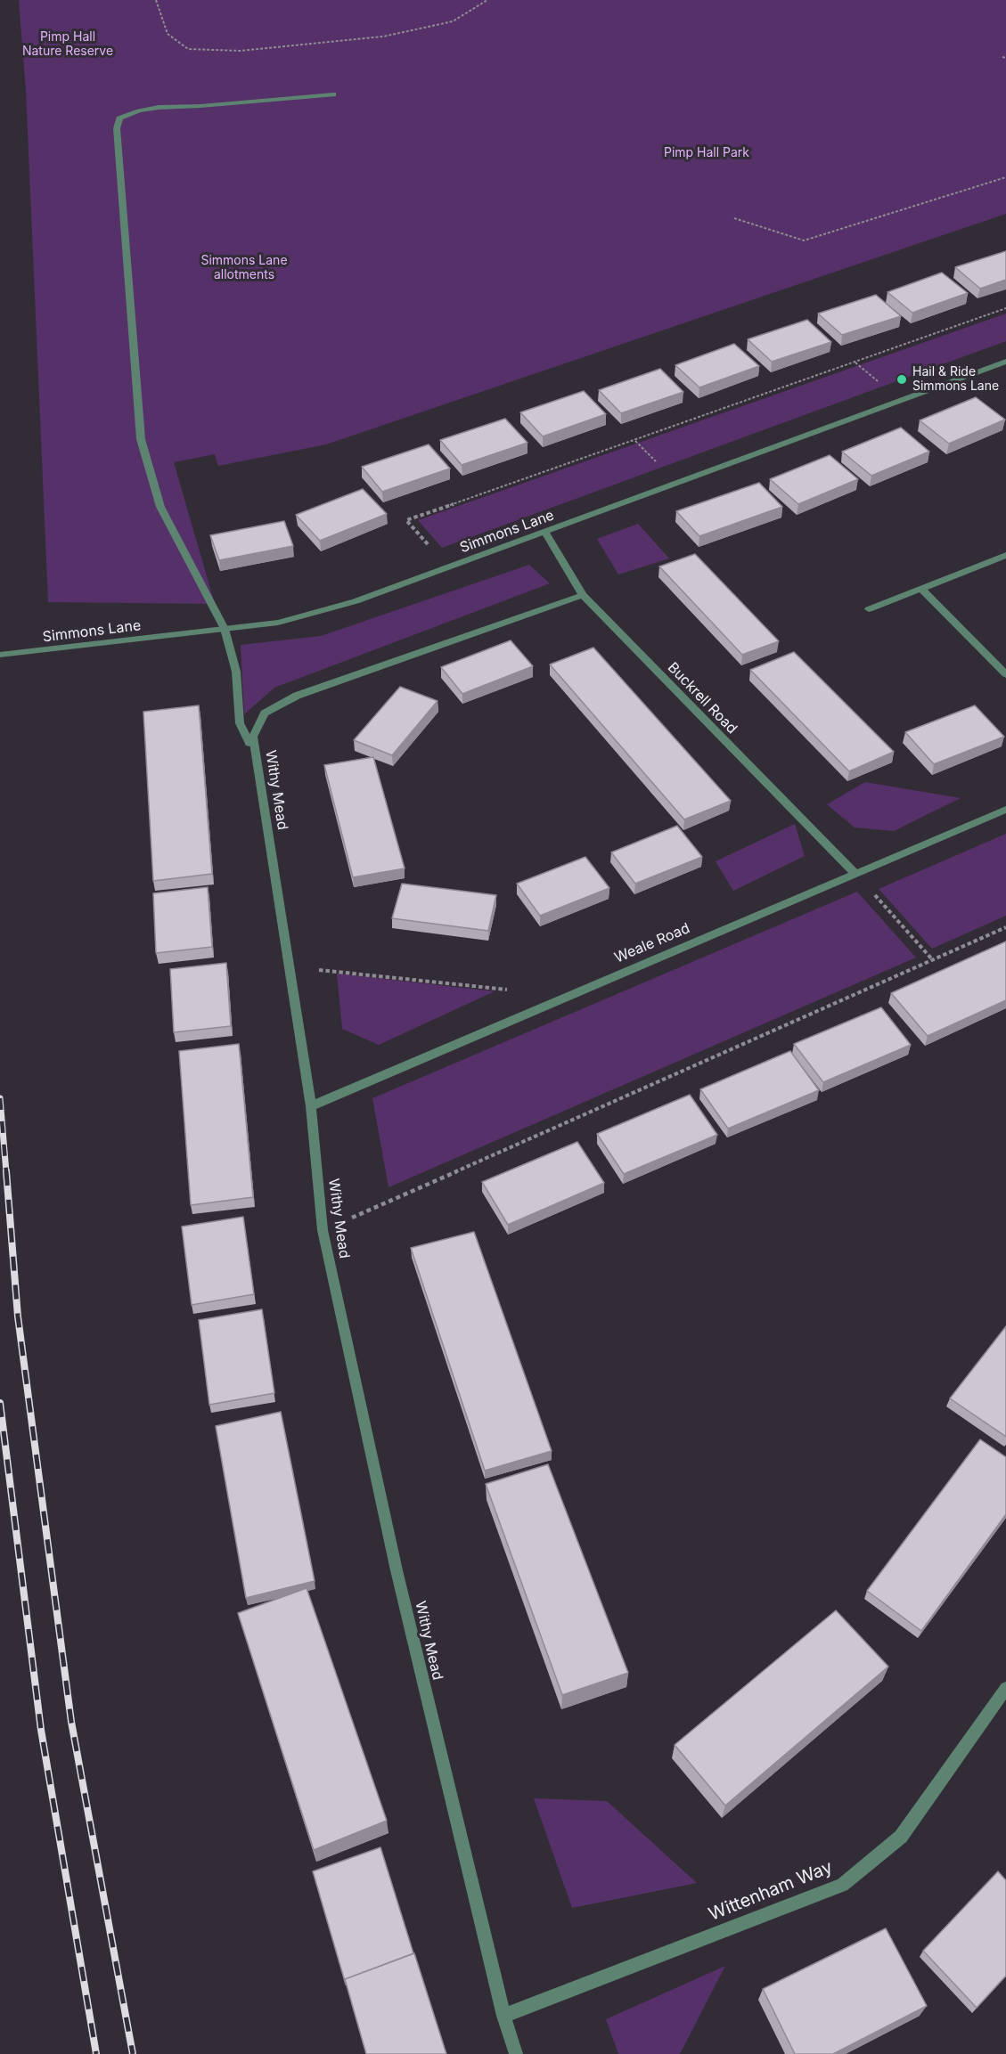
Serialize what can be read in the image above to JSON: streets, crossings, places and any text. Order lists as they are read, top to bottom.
{
  "streets": {
    "street": [
      "Simmons Lane",
      "Buckrell Road",
      "Withy Mead",
      "Weale Road",
      "Wittenham Way"
    ]
  },
  "crossings": [
    ["Simmons Lane", "Buckrell Road"],
    ["Buckrell Road", "Withy Mead"],
    ["Buckrell Road", "Weale Road"],
    ["Withy Mead", "Weale Road"],
    ["Withy Mead", "Wittenham Way"]
  ],
  "parks": ["Pimp Hall Nature Reserve", "Pimp Hall Park", "Simmons Lane allotments"],
  "places": ["Hail & Ride Simmons Lane"]
}
